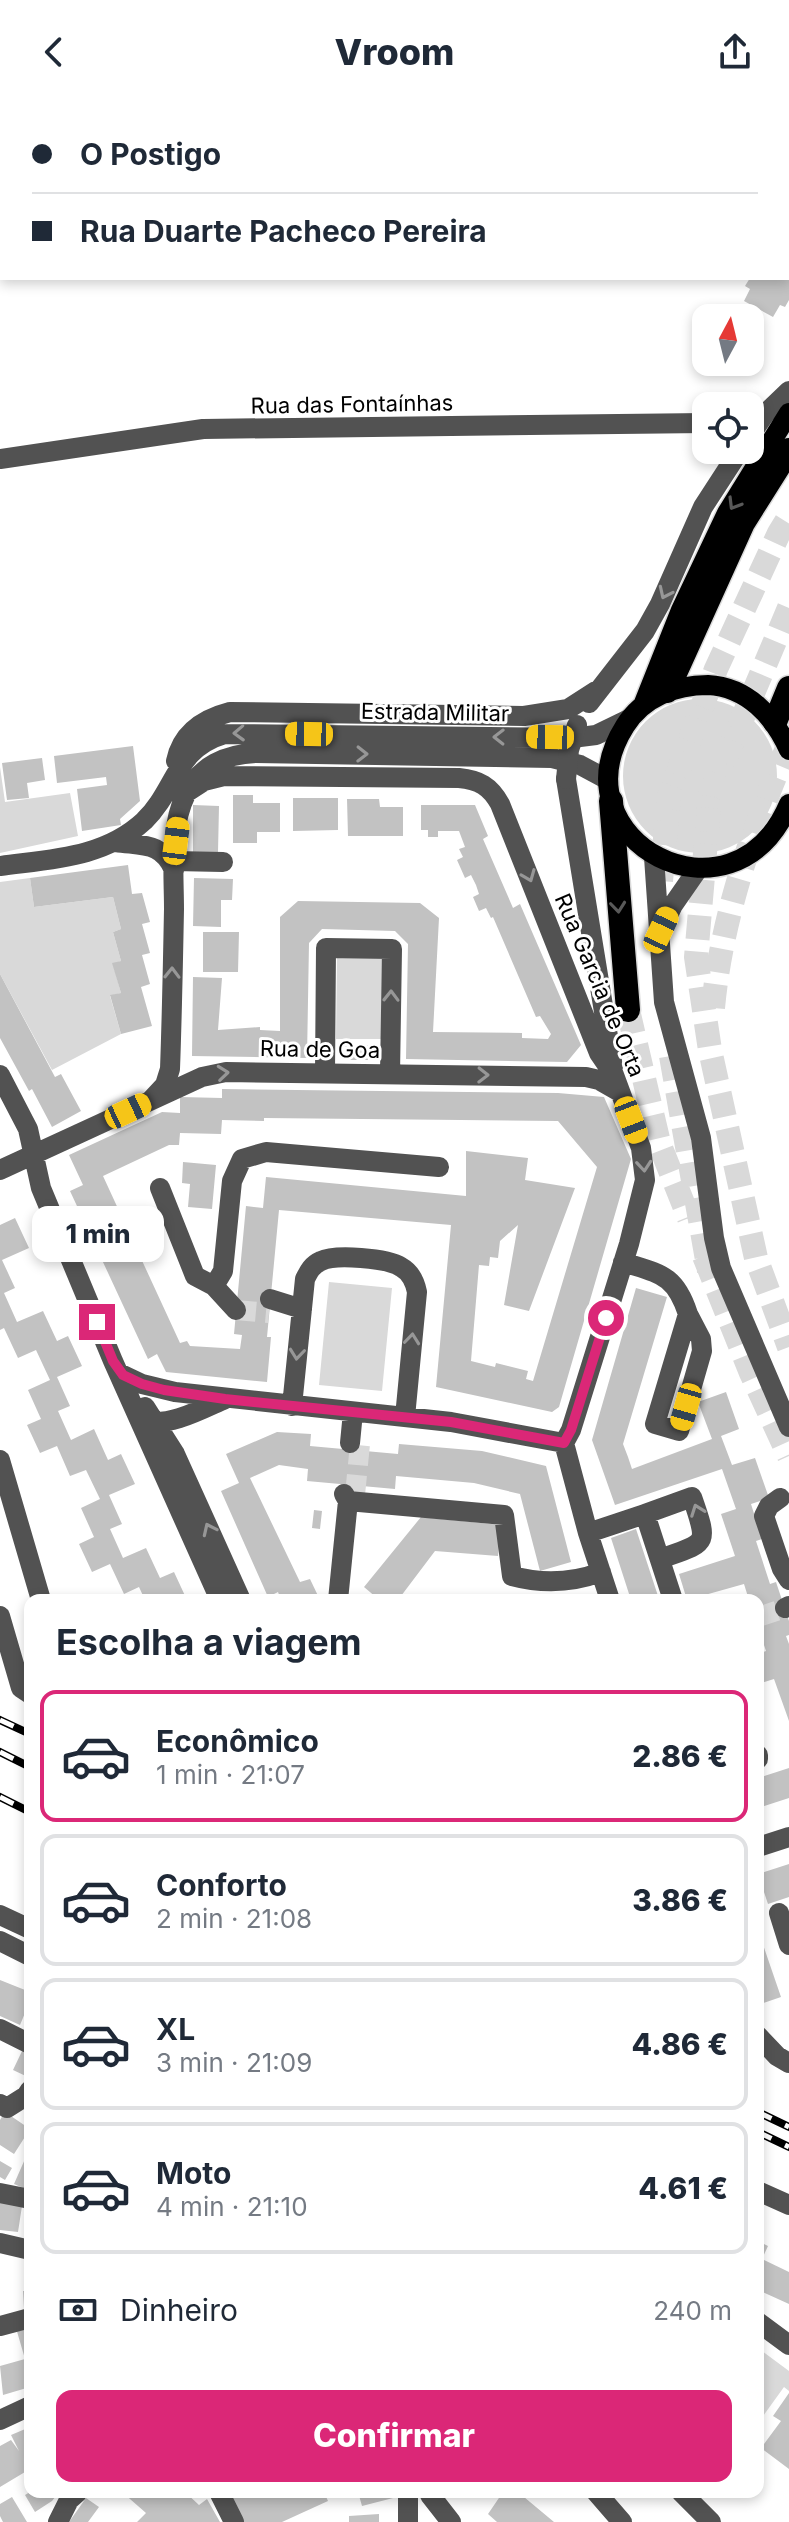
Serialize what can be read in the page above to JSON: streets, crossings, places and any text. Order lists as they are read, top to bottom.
{
  "streets": {
    "street": [
      "Rua das Fontaínhas",
      "Estrada Militar",
      "Rua Garcia de Orta",
      "Rua de Goa"
    ]
  },
  "crossings": [
    ["Estrada Militar", "Rua Garcia de Orta"],
    ["Rua Garcia de Orta", "Rua de Goa"]
  ],
  "one_way": ["Rua de Goa"],
  "north": "top",
  "page": {
    "header": "Vroom",
    "banner": ["O Postigo", "Rua Duarte Pacheco Pereira"],
    "bubble": "1 min",
    "heading": "Escolha a viagem",
    "list": [
      {
        "name": "Econômico",
        "note": "1 min · 21:07",
        "value": "2.86 €"
      },
      {
        "name": "Conforto",
        "note": "2 min · 21:08",
        "value": "3.86 €"
      },
      {
        "name": "XL",
        "note": "3 min · 21:09",
        "value": "4.86 €"
      },
      {
        "name": "Moto",
        "note": "4 min · 21:10",
        "value": "4.61 €"
      }
    ],
    "pay": ["Dinheiro", "240 m"],
    "buttons": "Confirmar"
  }
}
